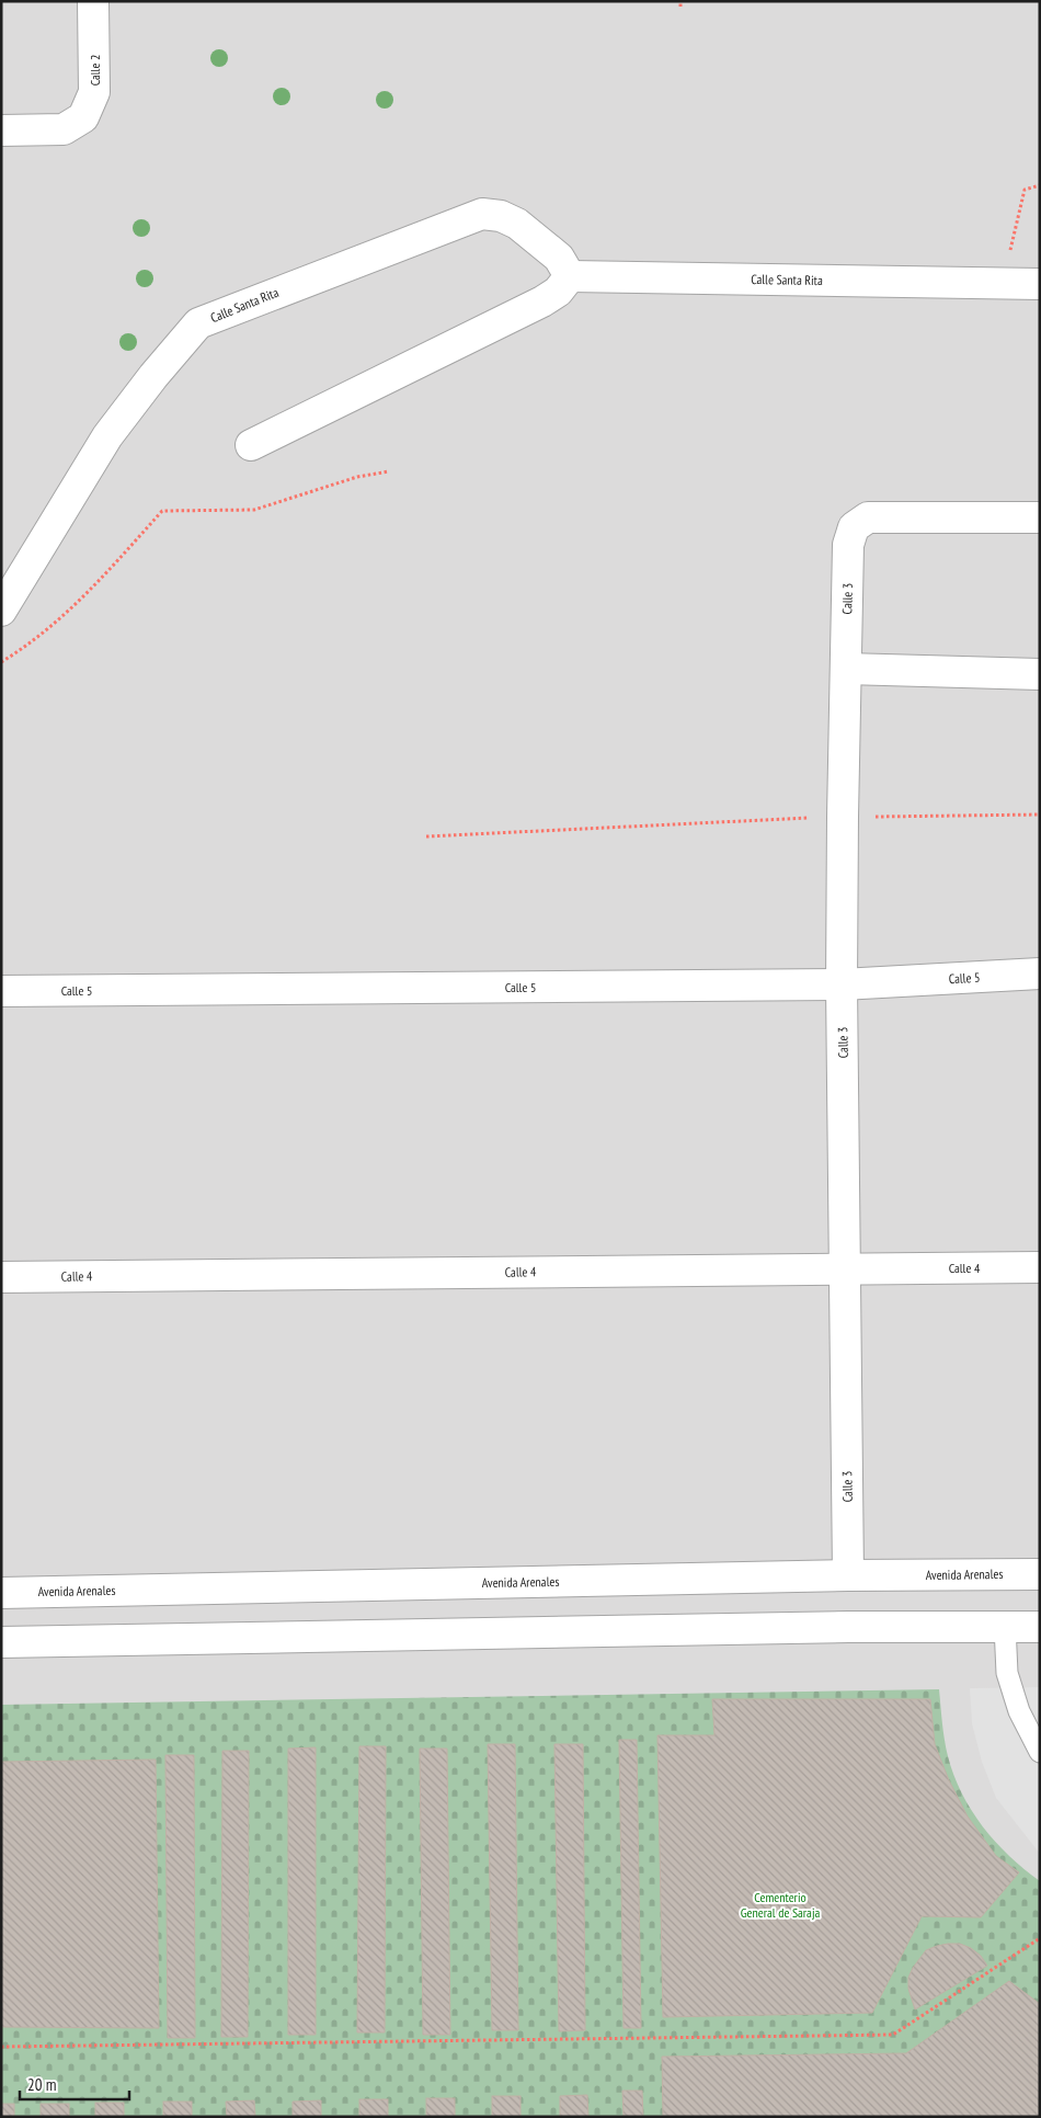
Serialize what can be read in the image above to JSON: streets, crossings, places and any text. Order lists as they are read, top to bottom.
{
  "streets": {
    "street": [
      "Calle 2",
      "Calle Santa Rita",
      "Calle 3",
      "Calle 5",
      "Calle 4",
      "Avenida Arenales"
    ]
  },
  "crossings": [
    ["Calle 3", "Calle 5"],
    ["Calle 3", "Calle 4"],
    ["Calle 3", "Avenida Arenales"]
  ],
  "parks": ["Cementerio General de Saraja"],
  "scale_bar": "20 m"
}
